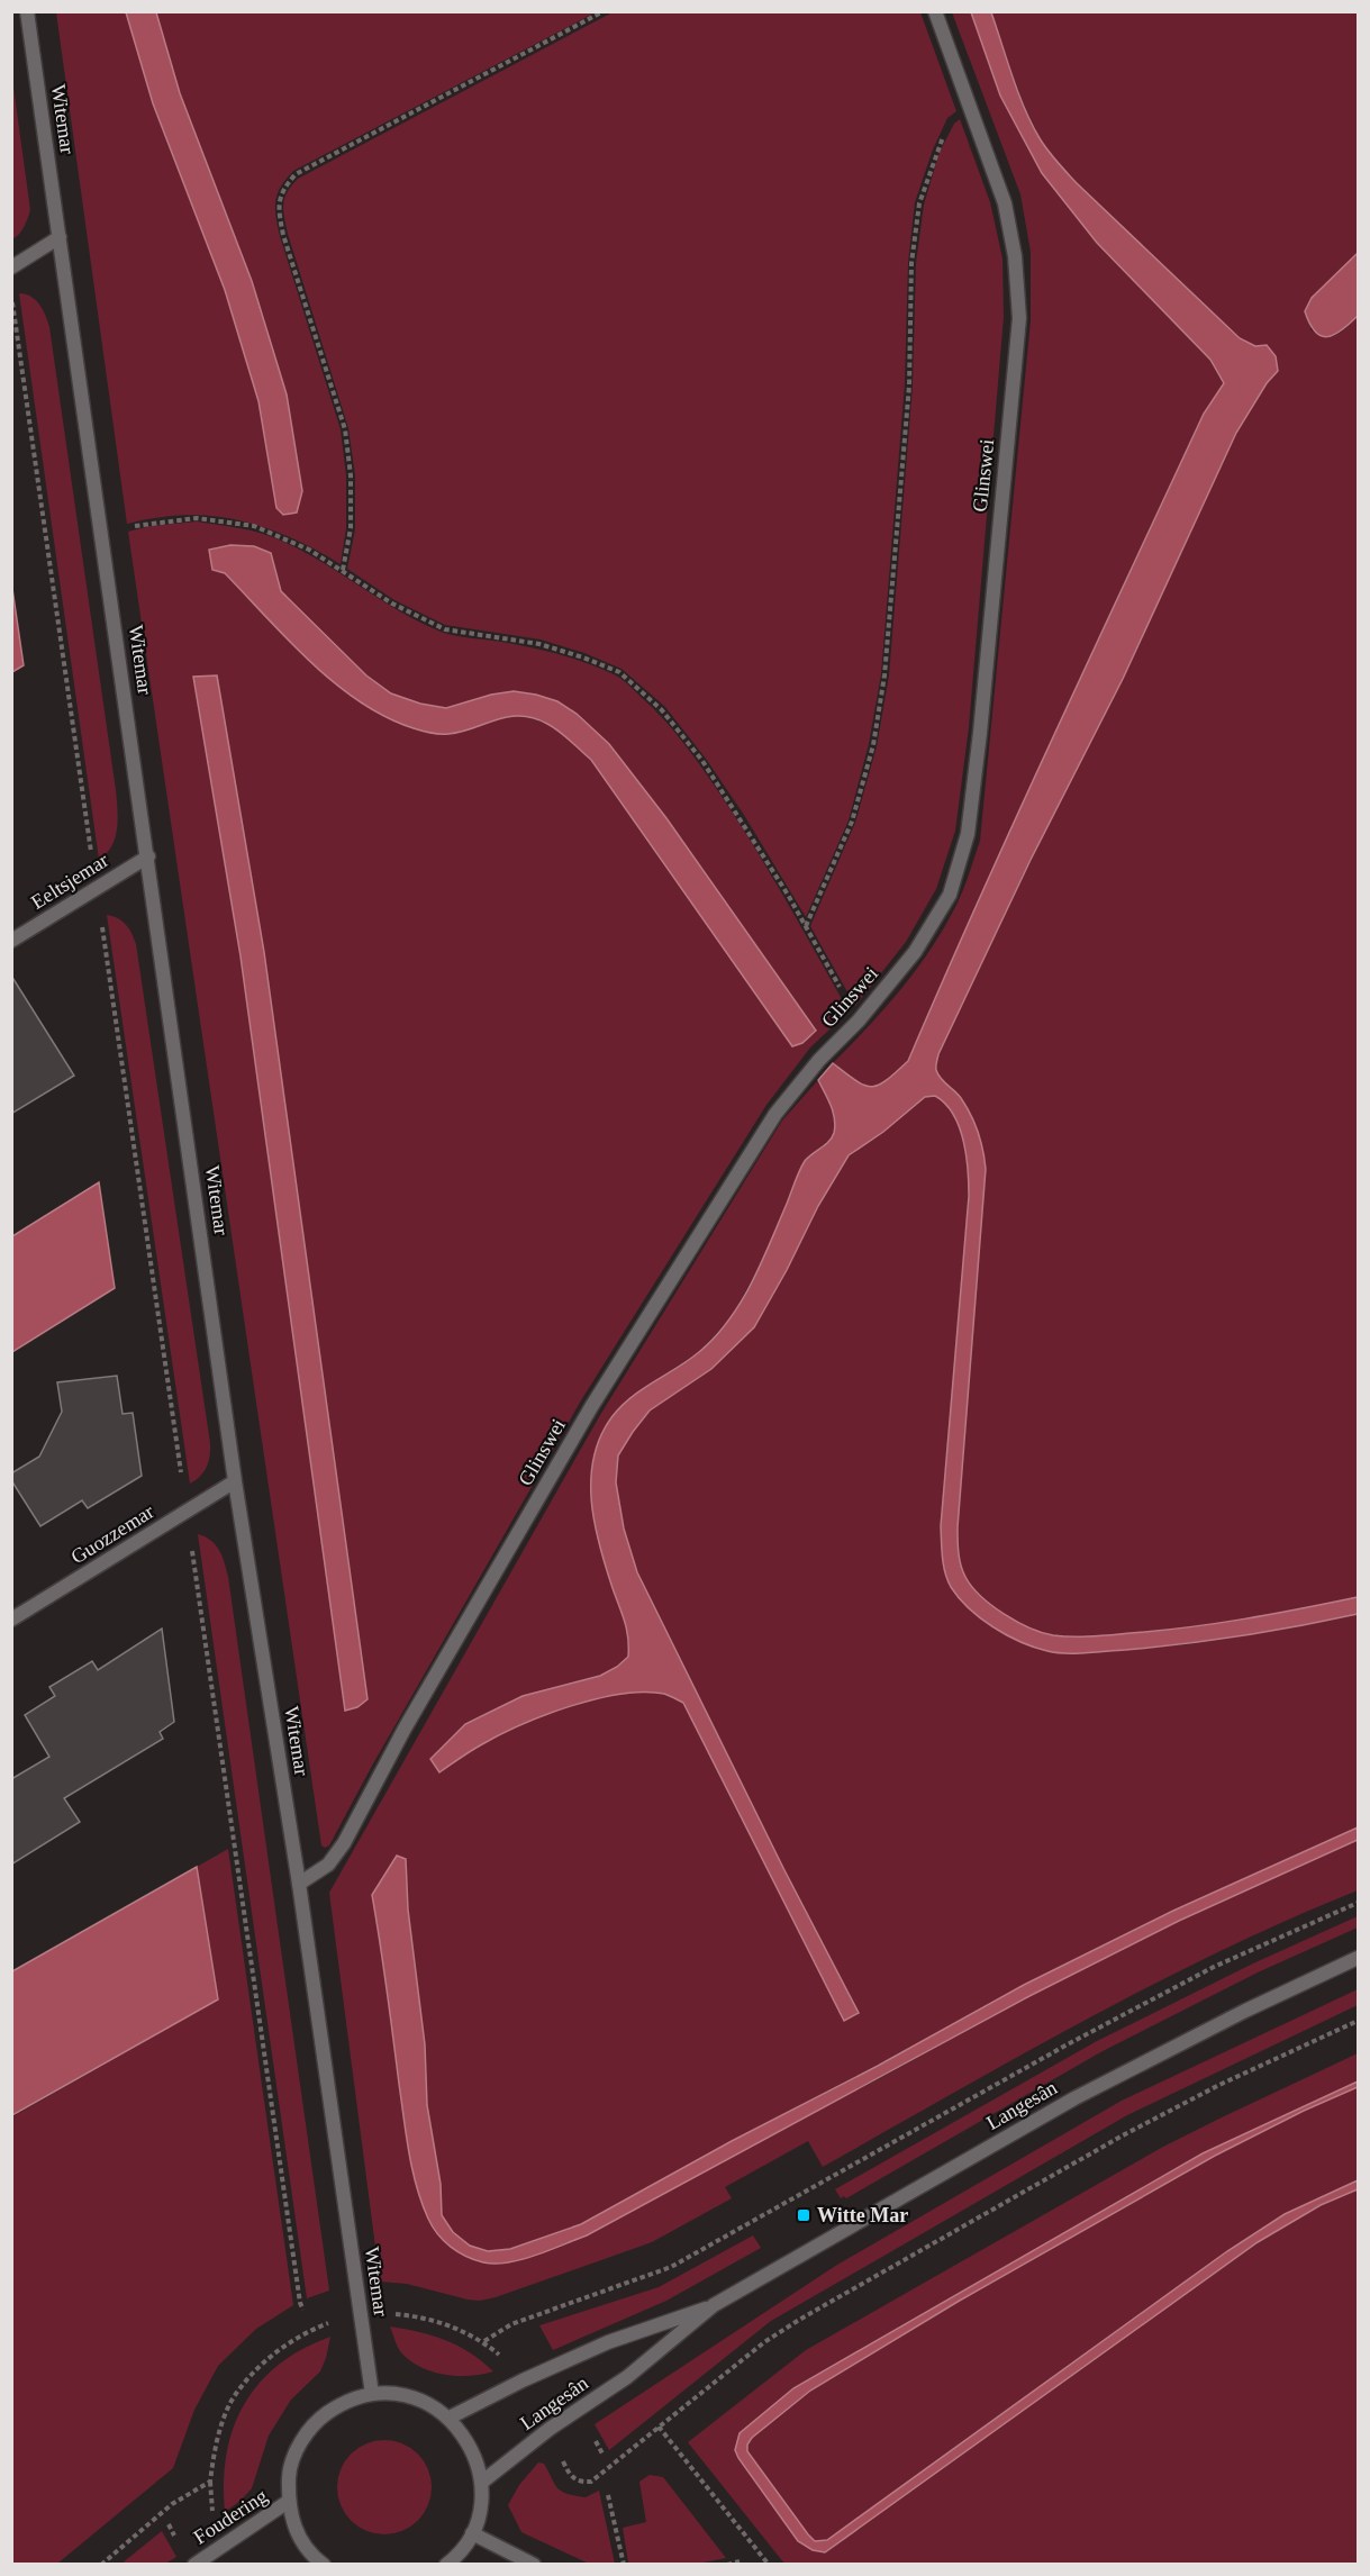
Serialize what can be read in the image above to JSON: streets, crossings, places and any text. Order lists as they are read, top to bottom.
{
  "streets": {
    "street": [
      "Witemar",
      "Glinswei",
      "Eeltsjemar",
      "Guozzemar",
      "Langesân",
      "Foudering"
    ]
  },
  "crossings": [
    ["Witemar", "Glinswei"],
    ["Witemar", "Eeltsjemar"],
    ["Witemar", "Guozzemar"]
  ],
  "places": {
    "transit": ["Witte Mar"]
  }
}
